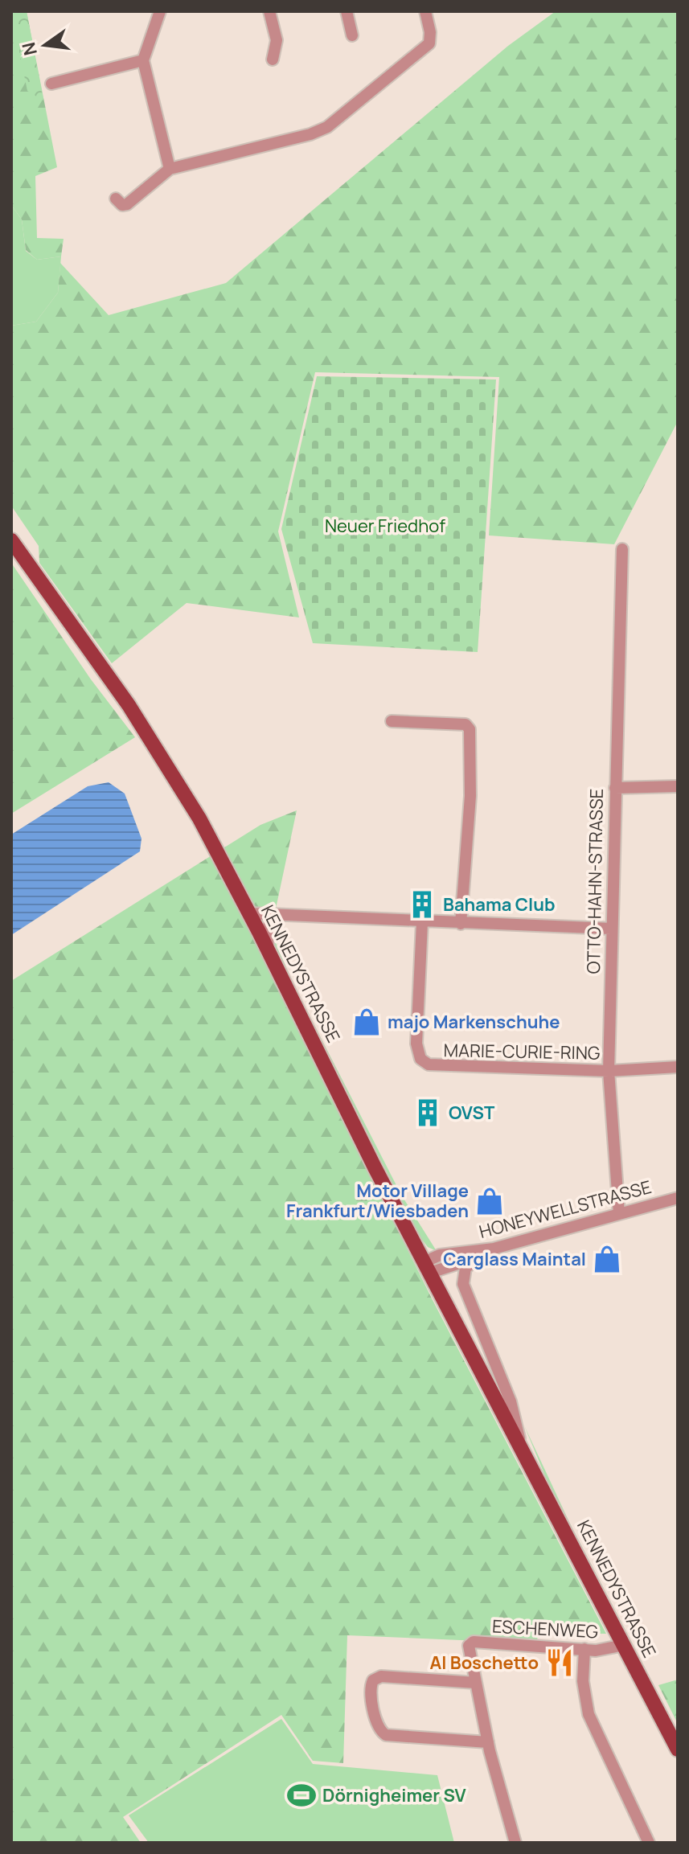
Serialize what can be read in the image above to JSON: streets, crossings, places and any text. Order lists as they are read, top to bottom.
{
  "streets": {
    "main road": ["KENNEDYSTRASSE"],
    "street": [
      "OTTO-HAHN-STRASSE",
      "MARIE-CURIE-RING",
      "HONEYWELLSTRASSE",
      "ESCHENWEG"
    ]
  },
  "crossings": [
    ["OTTO-HAHN-STRASSE", "MARIE-CURIE-RING"],
    ["OTTO-HAHN-STRASSE", "HONEYWELLSTRASSE"],
    ["KENNEDYSTRASSE", "HONEYWELLSTRASSE"],
    ["KENNEDYSTRASSE", "ESCHENWEG"]
  ],
  "parks": ["Neuer Friedhof"],
  "places": {
    "building": ["Bahama Club", "OVST"],
    "shop": ["majo Markenschuhe", "Motor Village Frankfurt/Wiesbaden", "Carglass Maintal"],
    "restaurant": ["Al Boschetto"],
    "sports": ["Dörnigheimer SV"]
  },
  "north": "left"
}
